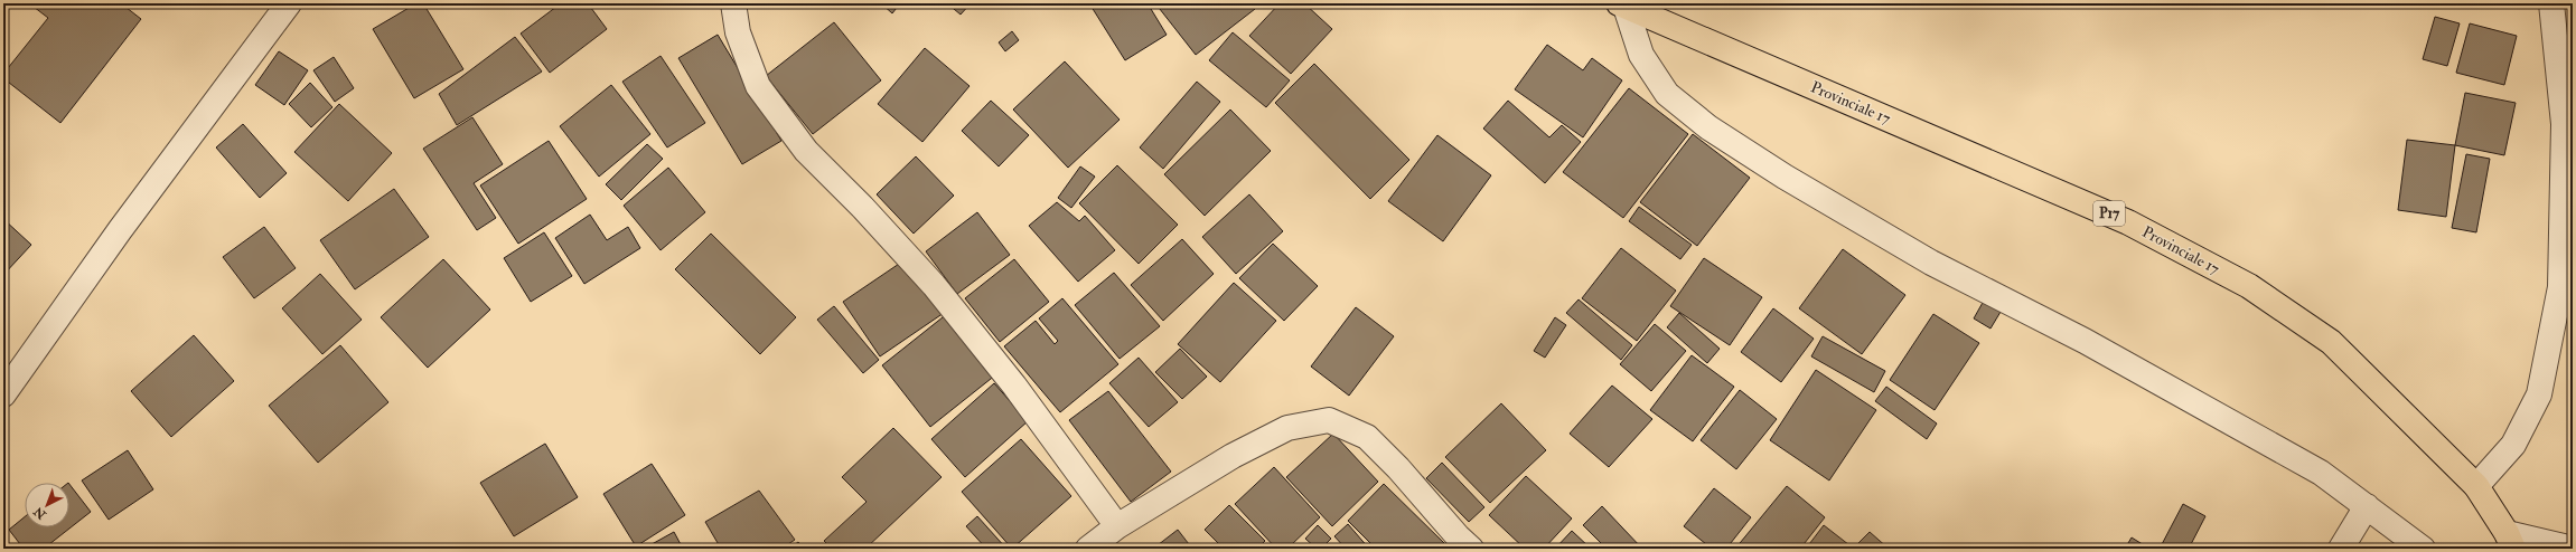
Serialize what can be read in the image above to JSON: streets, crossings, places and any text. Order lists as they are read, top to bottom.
{
  "streets": {
    "main road": ["Provinciale 17", "P17"]
  },
  "north": "bottom left"
}
